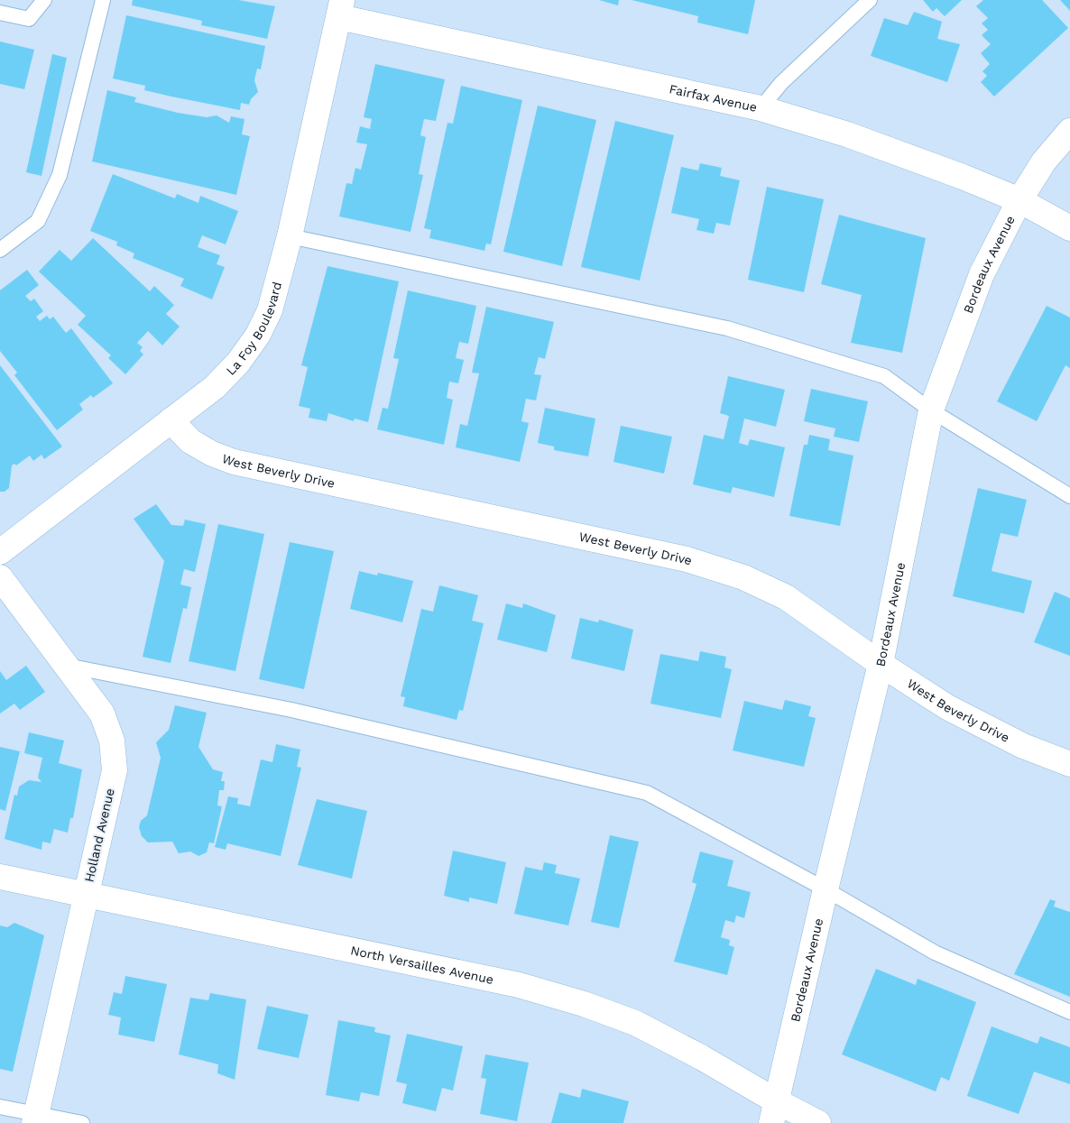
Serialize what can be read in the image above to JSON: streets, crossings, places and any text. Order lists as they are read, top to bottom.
{
  "streets": {
    "street": [
      "Fairfax Avenue",
      "Bordeaux Avenue",
      "La Foy Boulevard",
      "West Beverly Drive",
      "Holland Avenue",
      "North Versailles Avenue"
    ]
  },
  "crossings": [
    ["Fairfax Avenue", "Bordeaux Avenue"],
    ["Fairfax Avenue", "La Foy Boulevard"],
    ["Bordeaux Avenue", "West Beverly Drive"],
    ["Bordeaux Avenue", "North Versailles Avenue"],
    ["La Foy Boulevard", "West Beverly Drive"],
    ["Holland Avenue", "North Versailles Avenue"]
  ]
}
